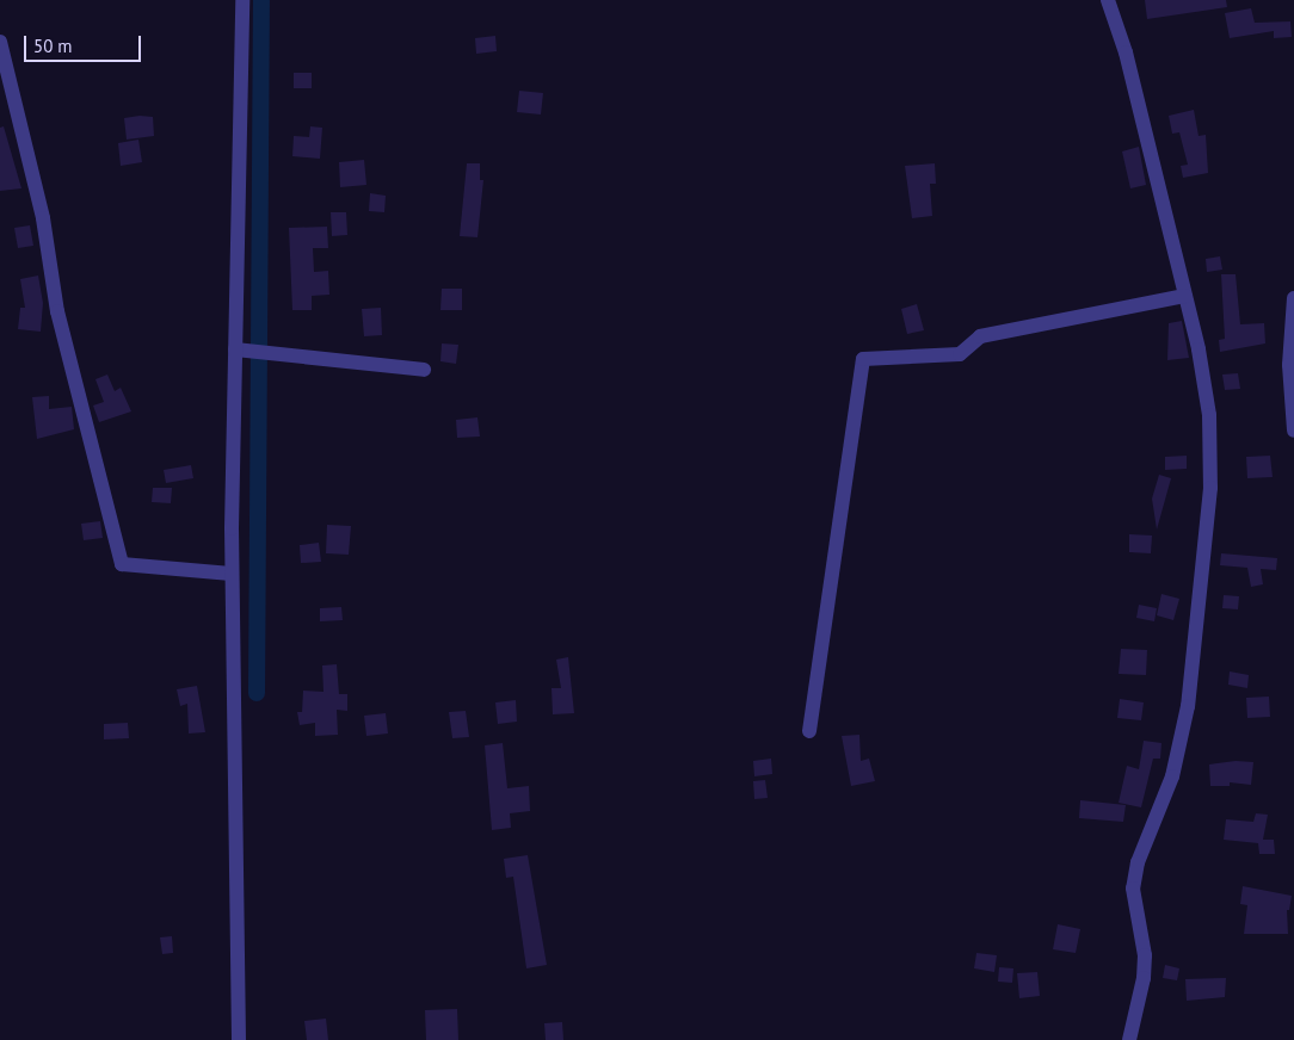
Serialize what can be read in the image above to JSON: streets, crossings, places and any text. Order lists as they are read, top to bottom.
{
  "scale_bar": "50 m"
}
